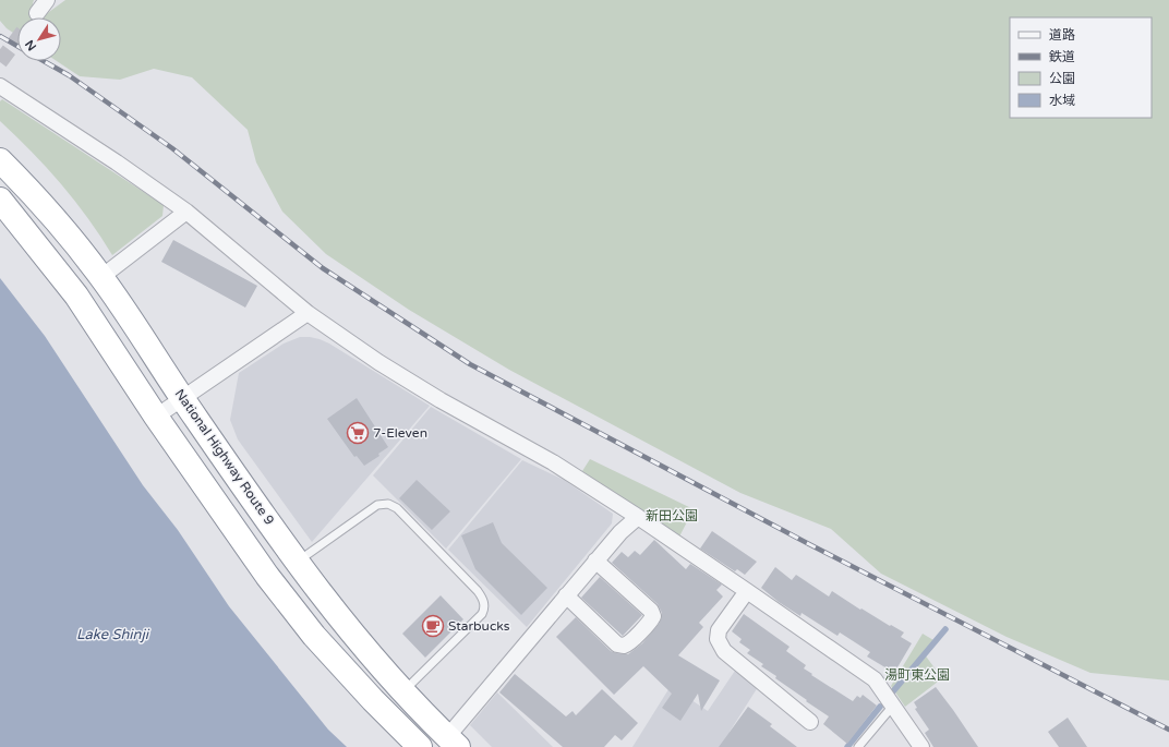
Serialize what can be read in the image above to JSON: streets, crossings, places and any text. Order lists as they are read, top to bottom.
{
  "streets": {
    "highway": ["National Highway Route 9"]
  },
  "water": ["Lake Shinji"],
  "parks": ["新田公園", "湯町東公園"],
  "places": {
    "supermarket": ["7-Eleven"],
    "cafe": ["Starbucks"]
  },
  "legend": [
    "道路",
    "鉄道",
    "公園",
    "水域"
  ],
  "north": "bottom left"
}
